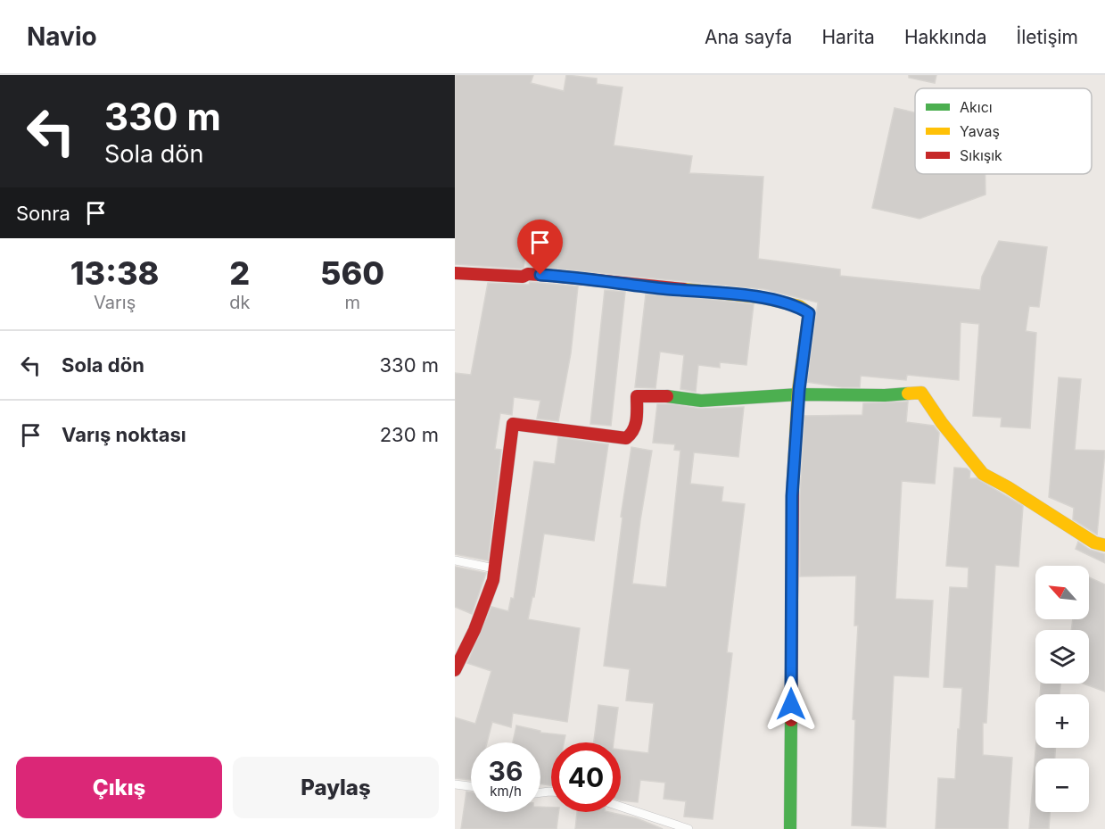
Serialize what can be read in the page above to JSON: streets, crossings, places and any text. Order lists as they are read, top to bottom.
{
  "legend": ["Akıcı", "Yavaş", "Sıkışık"],
  "north": "top left",
  "page": {
    "header": "Navio",
    "nav": [
      "Ana sayfa",
      "Harita",
      "Hakkında",
      "İletişim"
    ],
    "turn": ["330 m", "Sola dön"],
    "then": "Sonra",
    "eta": [
      "13:38",
      "Varış",
      "2",
      "dk",
      "560",
      "m"
    ],
    "list": [
      {
        "name": "Sola dön",
        "value": "330 m"
      },
      {
        "name": "Varış noktası",
        "value": "230 m"
      }
    ],
    "map_buttons": ["+", "−"],
    "speed": "36 km/h",
    "limit": "40",
    "buttons": ["Çıkış", "Paylaş"]
  }
}
